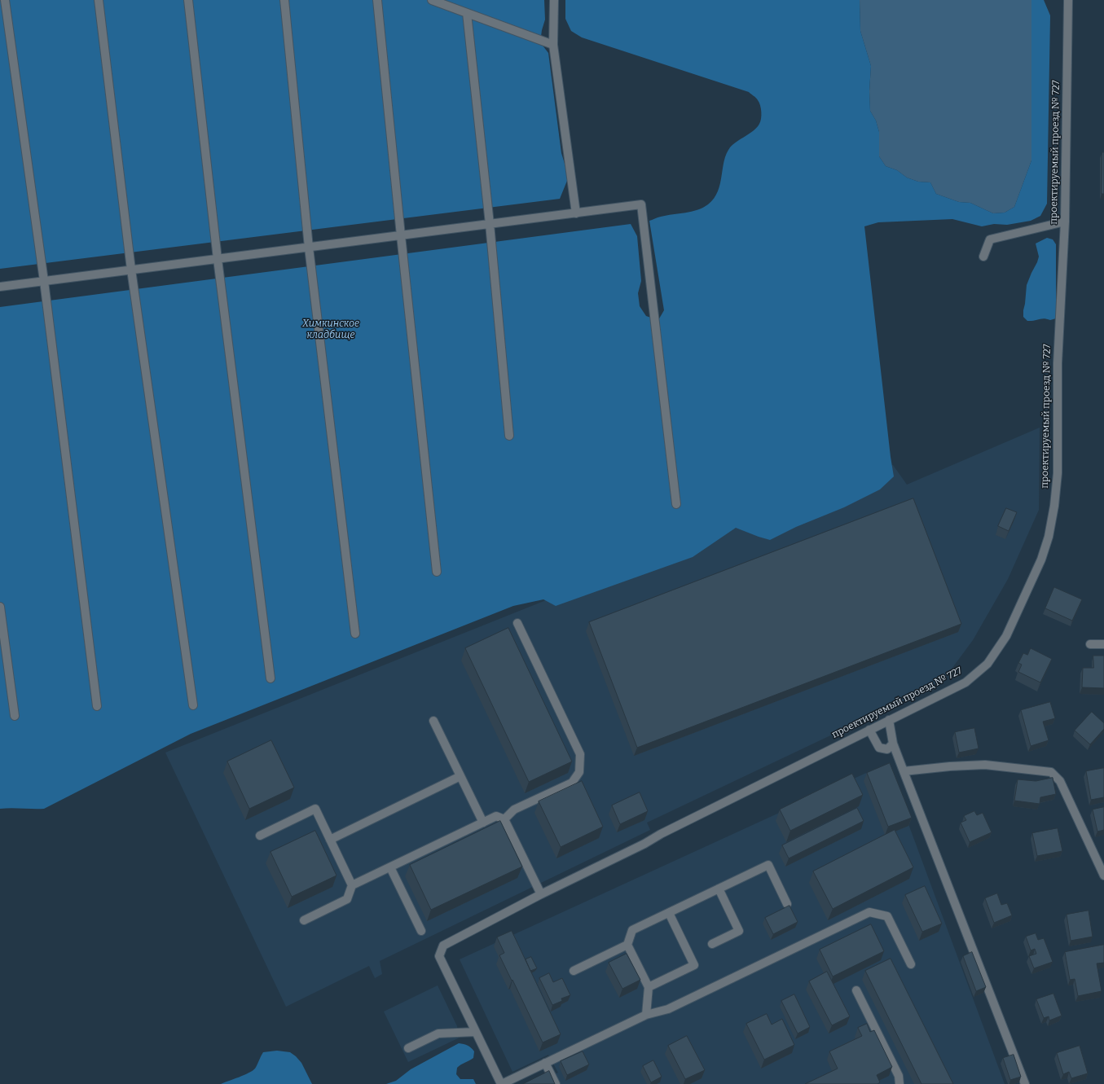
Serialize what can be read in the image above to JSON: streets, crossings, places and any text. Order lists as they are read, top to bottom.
{
  "streets": {
    "street": ["проектируемый проезд № 727"]
  },
  "parks": ["Химкинское кладбище"]
}
